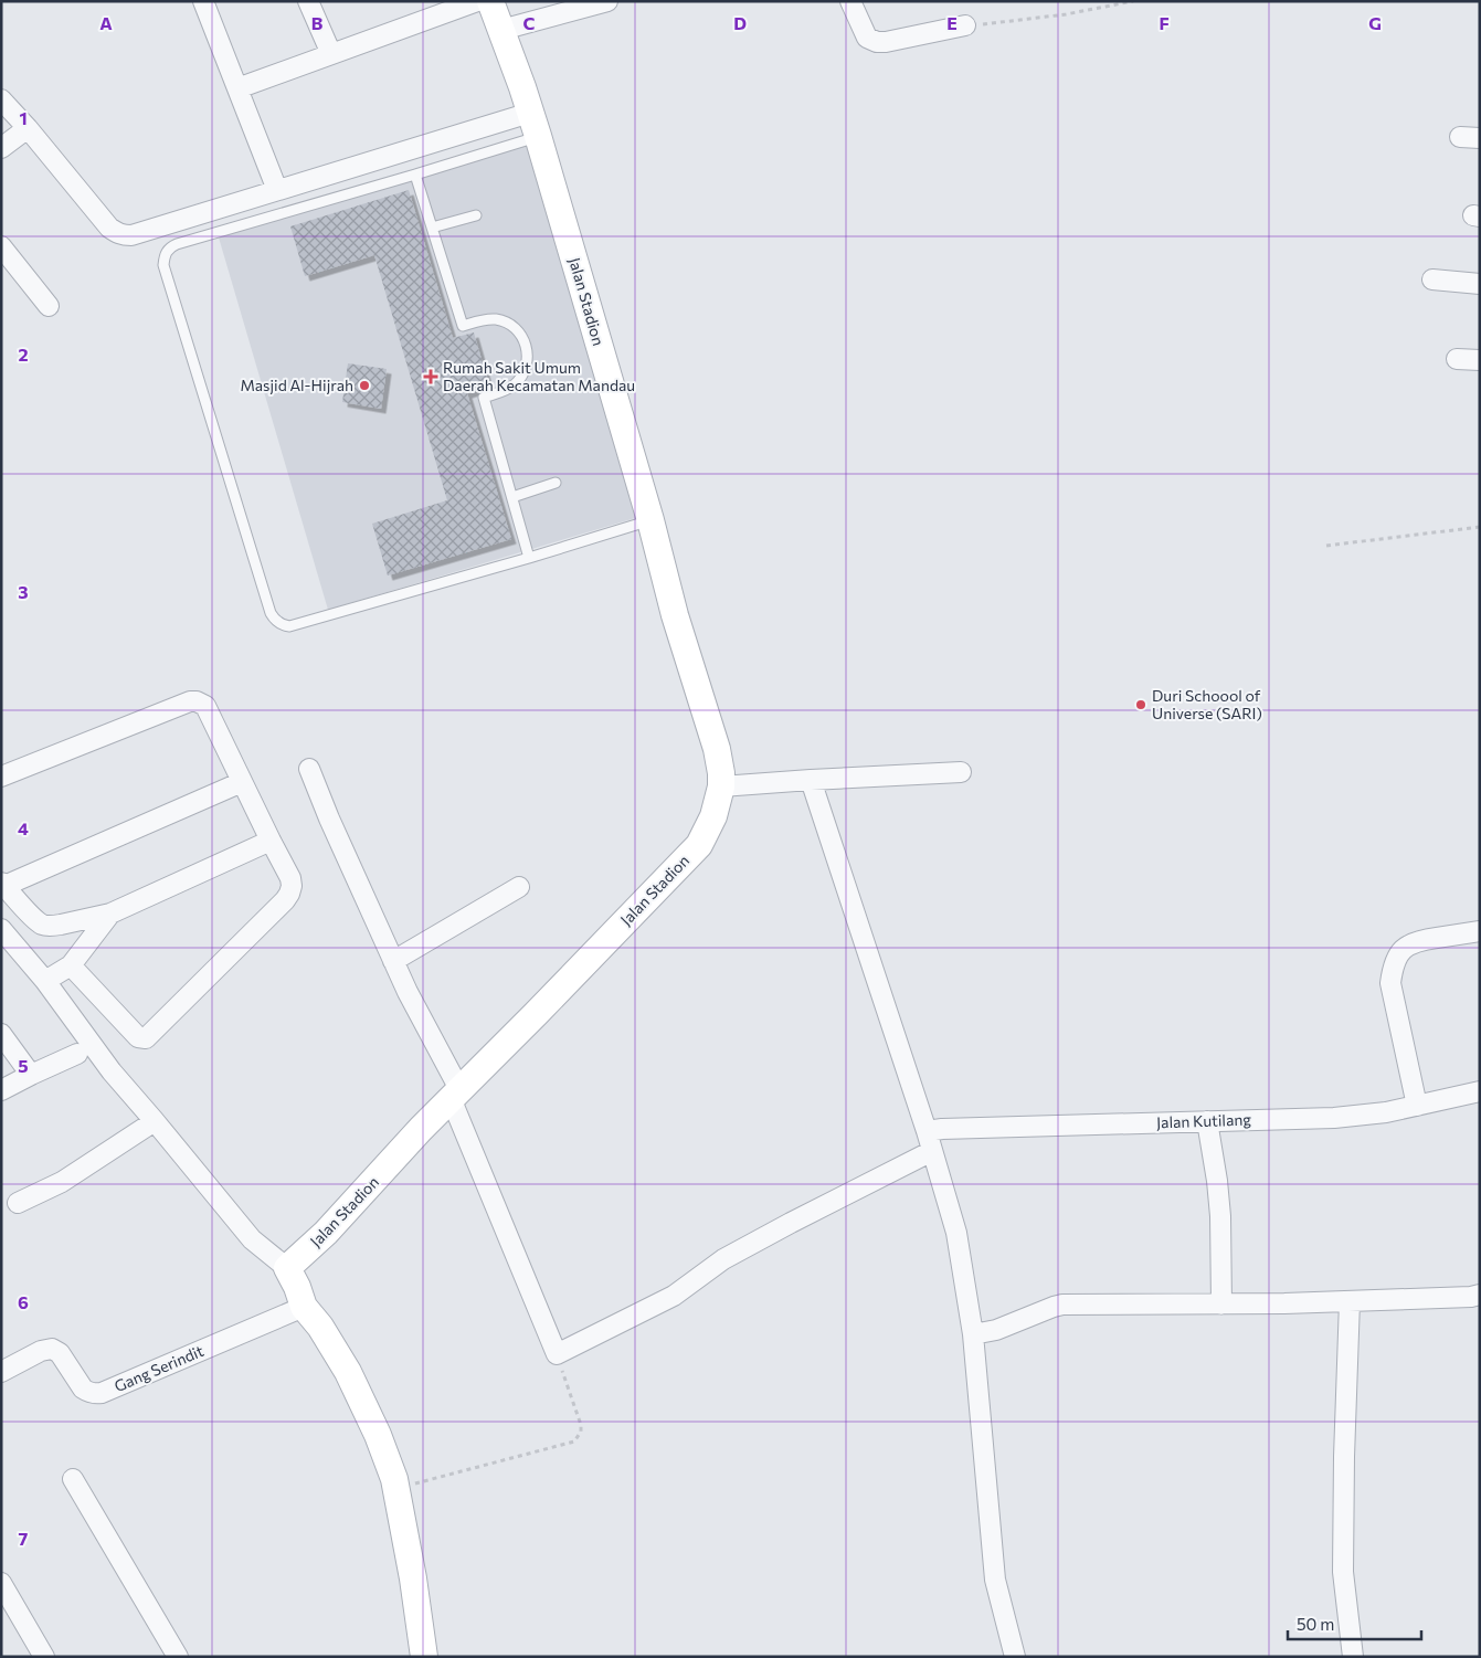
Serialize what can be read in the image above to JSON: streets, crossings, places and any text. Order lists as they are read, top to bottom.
{
  "streets": {
    "street": ["Jalan Stadion", "Jalan Kutilang", "Gang Serindit"]
  },
  "places": {
    "health": ["Rumah Sakit Umum Daerah Kecamatan Mandau"],
    "other": ["Masjid Al-Hijrah", "Duri Schoool of Universe (SARI)"]
  },
  "scale_bar": "50 m",
  "grid": {
    "columns": [
      "A",
      "B",
      "C",
      "D",
      "E",
      "F",
      "G"
    ],
    "rows": [
      "1",
      "2",
      "3",
      "4",
      "5",
      "6",
      "7"
    ]
  }
}
